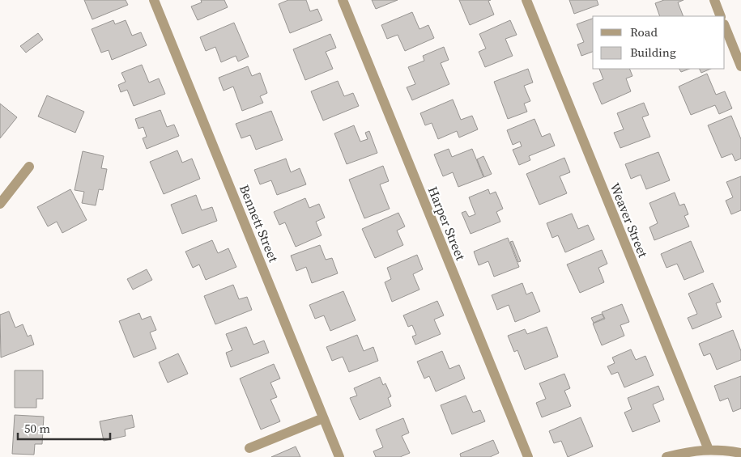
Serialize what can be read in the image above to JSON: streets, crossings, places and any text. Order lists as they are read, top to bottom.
{
  "streets": {
    "street": ["Weaver Street", "Bennett Street", "Harper Street"]
  },
  "legend": ["Road", "Building"],
  "scale_bar": "50 m"
}
